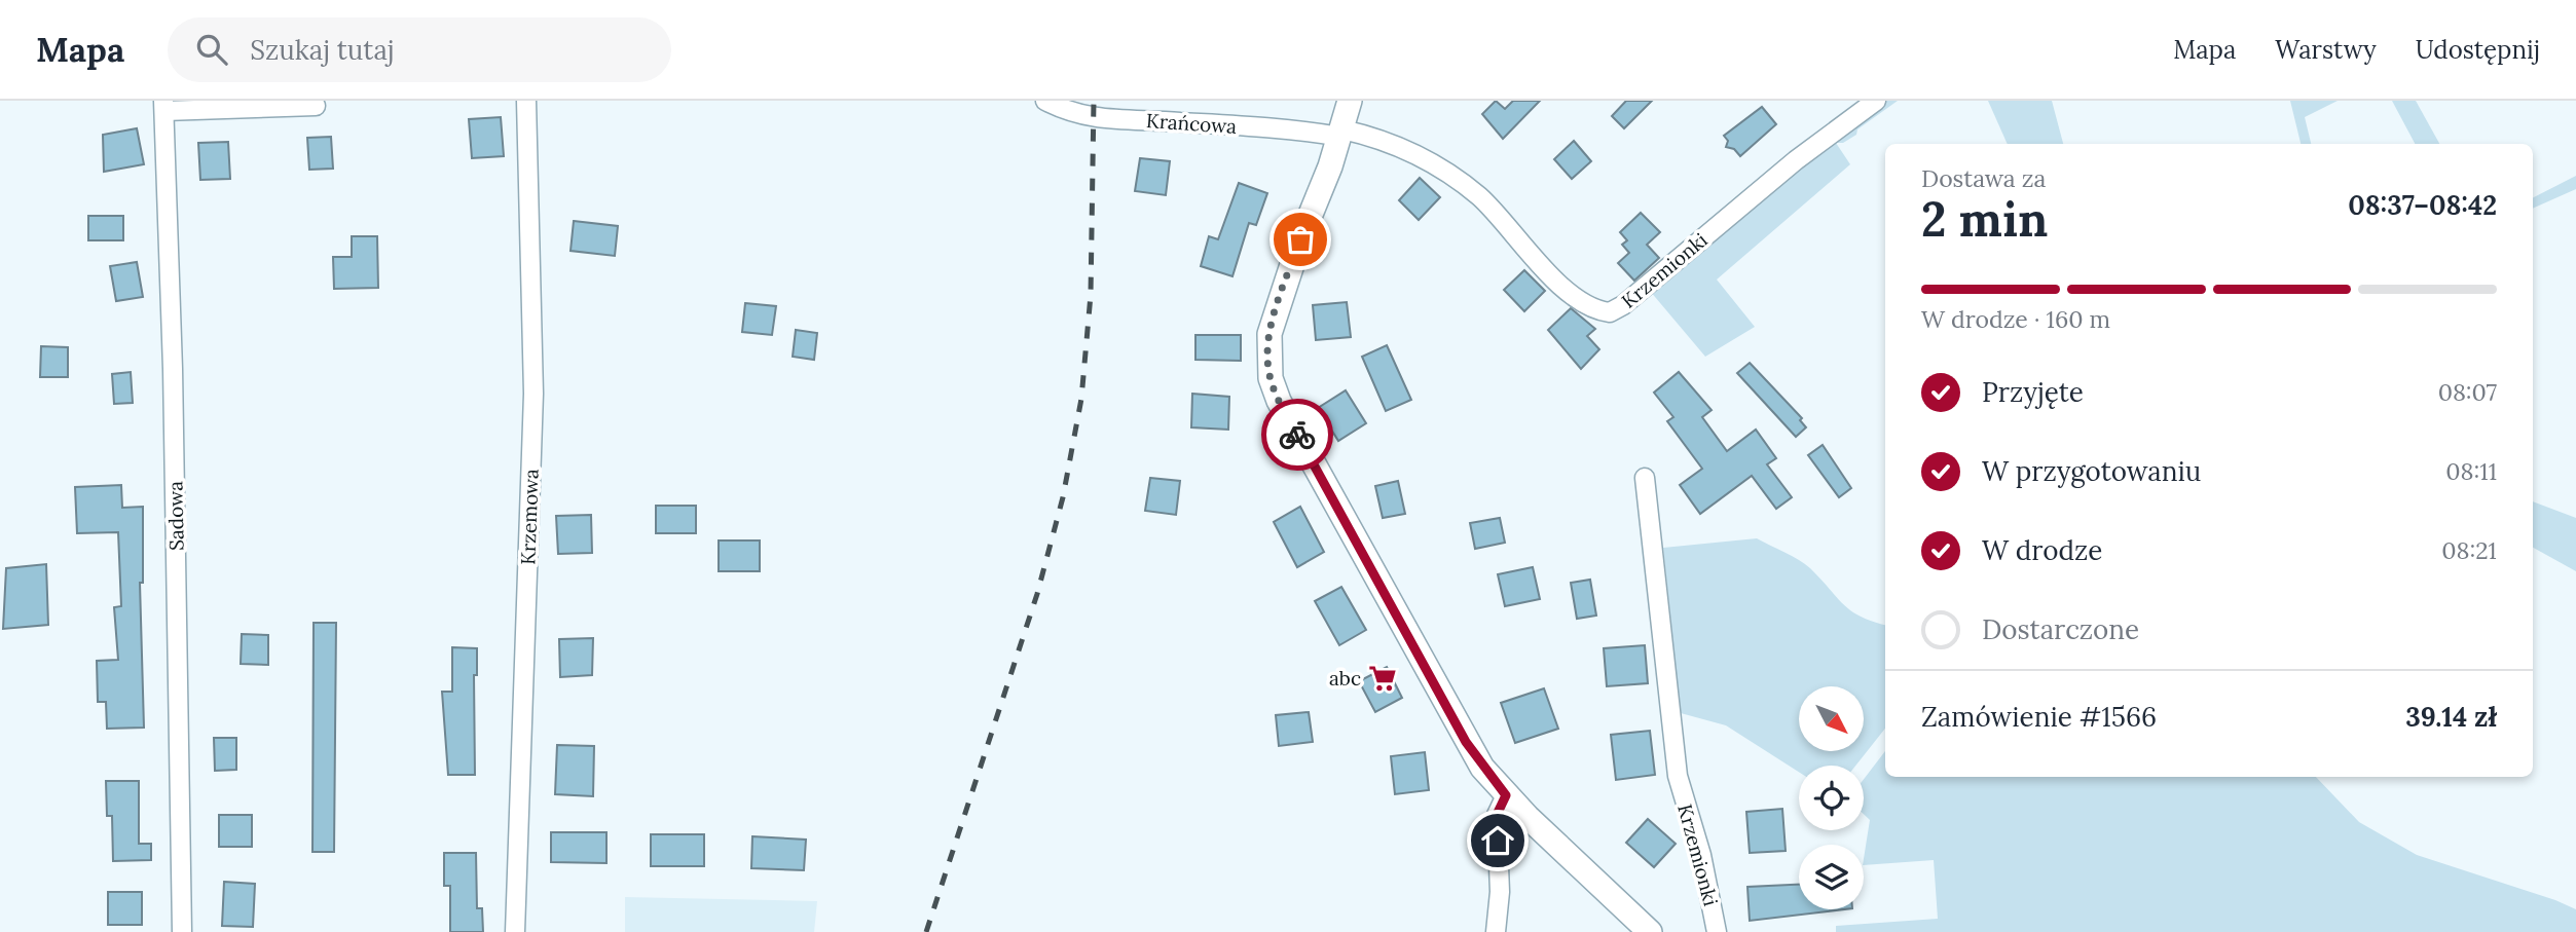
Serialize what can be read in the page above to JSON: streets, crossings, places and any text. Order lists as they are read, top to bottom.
{
  "streets": {
    "street": [
      "Krańcowa",
      "Krzemionki",
      "Sadowa",
      "Krzemowa"
    ]
  },
  "crossings": [
    ["Krańcowa", "Krzemionki"]
  ],
  "places": {
    "supermarket": ["abc"]
  },
  "north": "bottom right",
  "page": {
    "header": "Mapa",
    "search": "Szukaj tutaj",
    "nav": ["Mapa", "Warstwy", "Udostępnij"],
    "heading": ["2 min", "Dostawa za", "08:37–08:42"],
    "panel": ["Zamówienie #1566", "39.14 zł"],
    "bar": "W drodze · 160 m",
    "list": [
      ["Przyjęte", "08:07"],
      ["W przygotowaniu", "08:11"],
      ["W drodze", "08:21"],
      "Dostarczone"
    ]
  }
}
